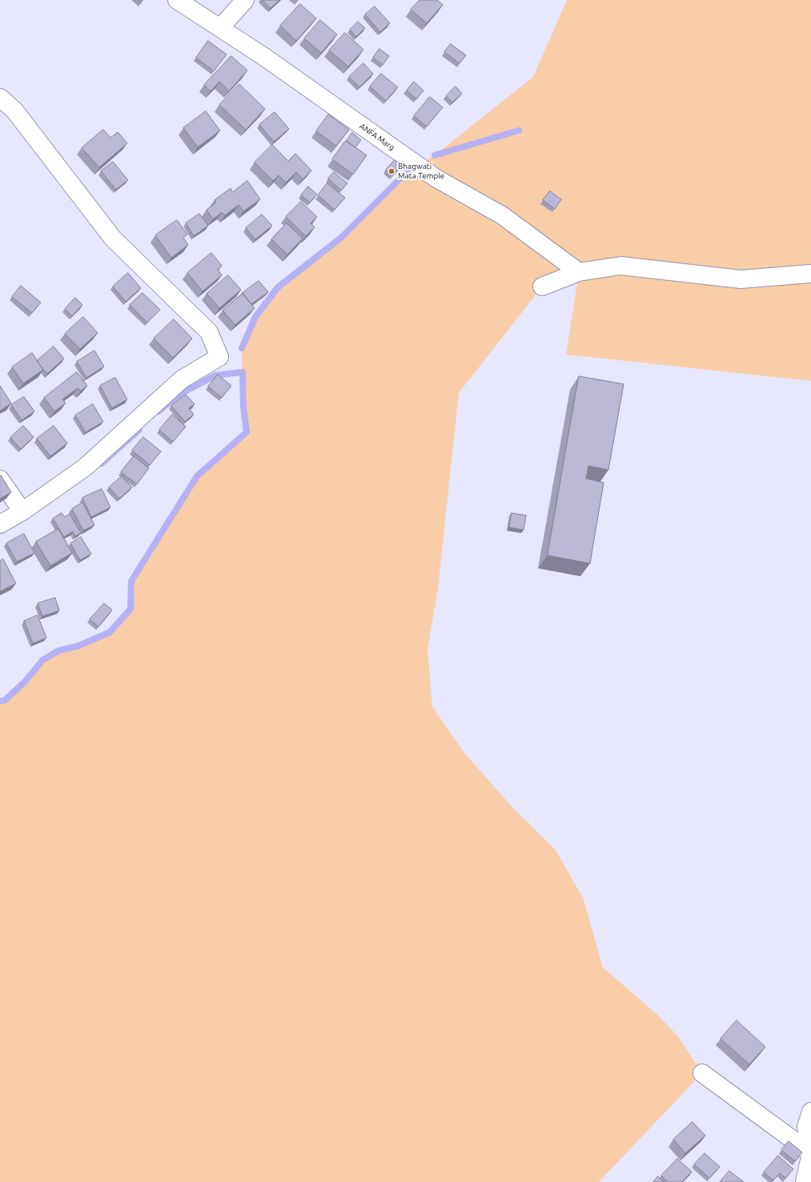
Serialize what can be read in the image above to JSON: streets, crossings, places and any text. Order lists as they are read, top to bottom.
{
  "streets": {
    "street": ["ANFA Marg"]
  },
  "places": ["Bhagwati Mata Temple"]
}
